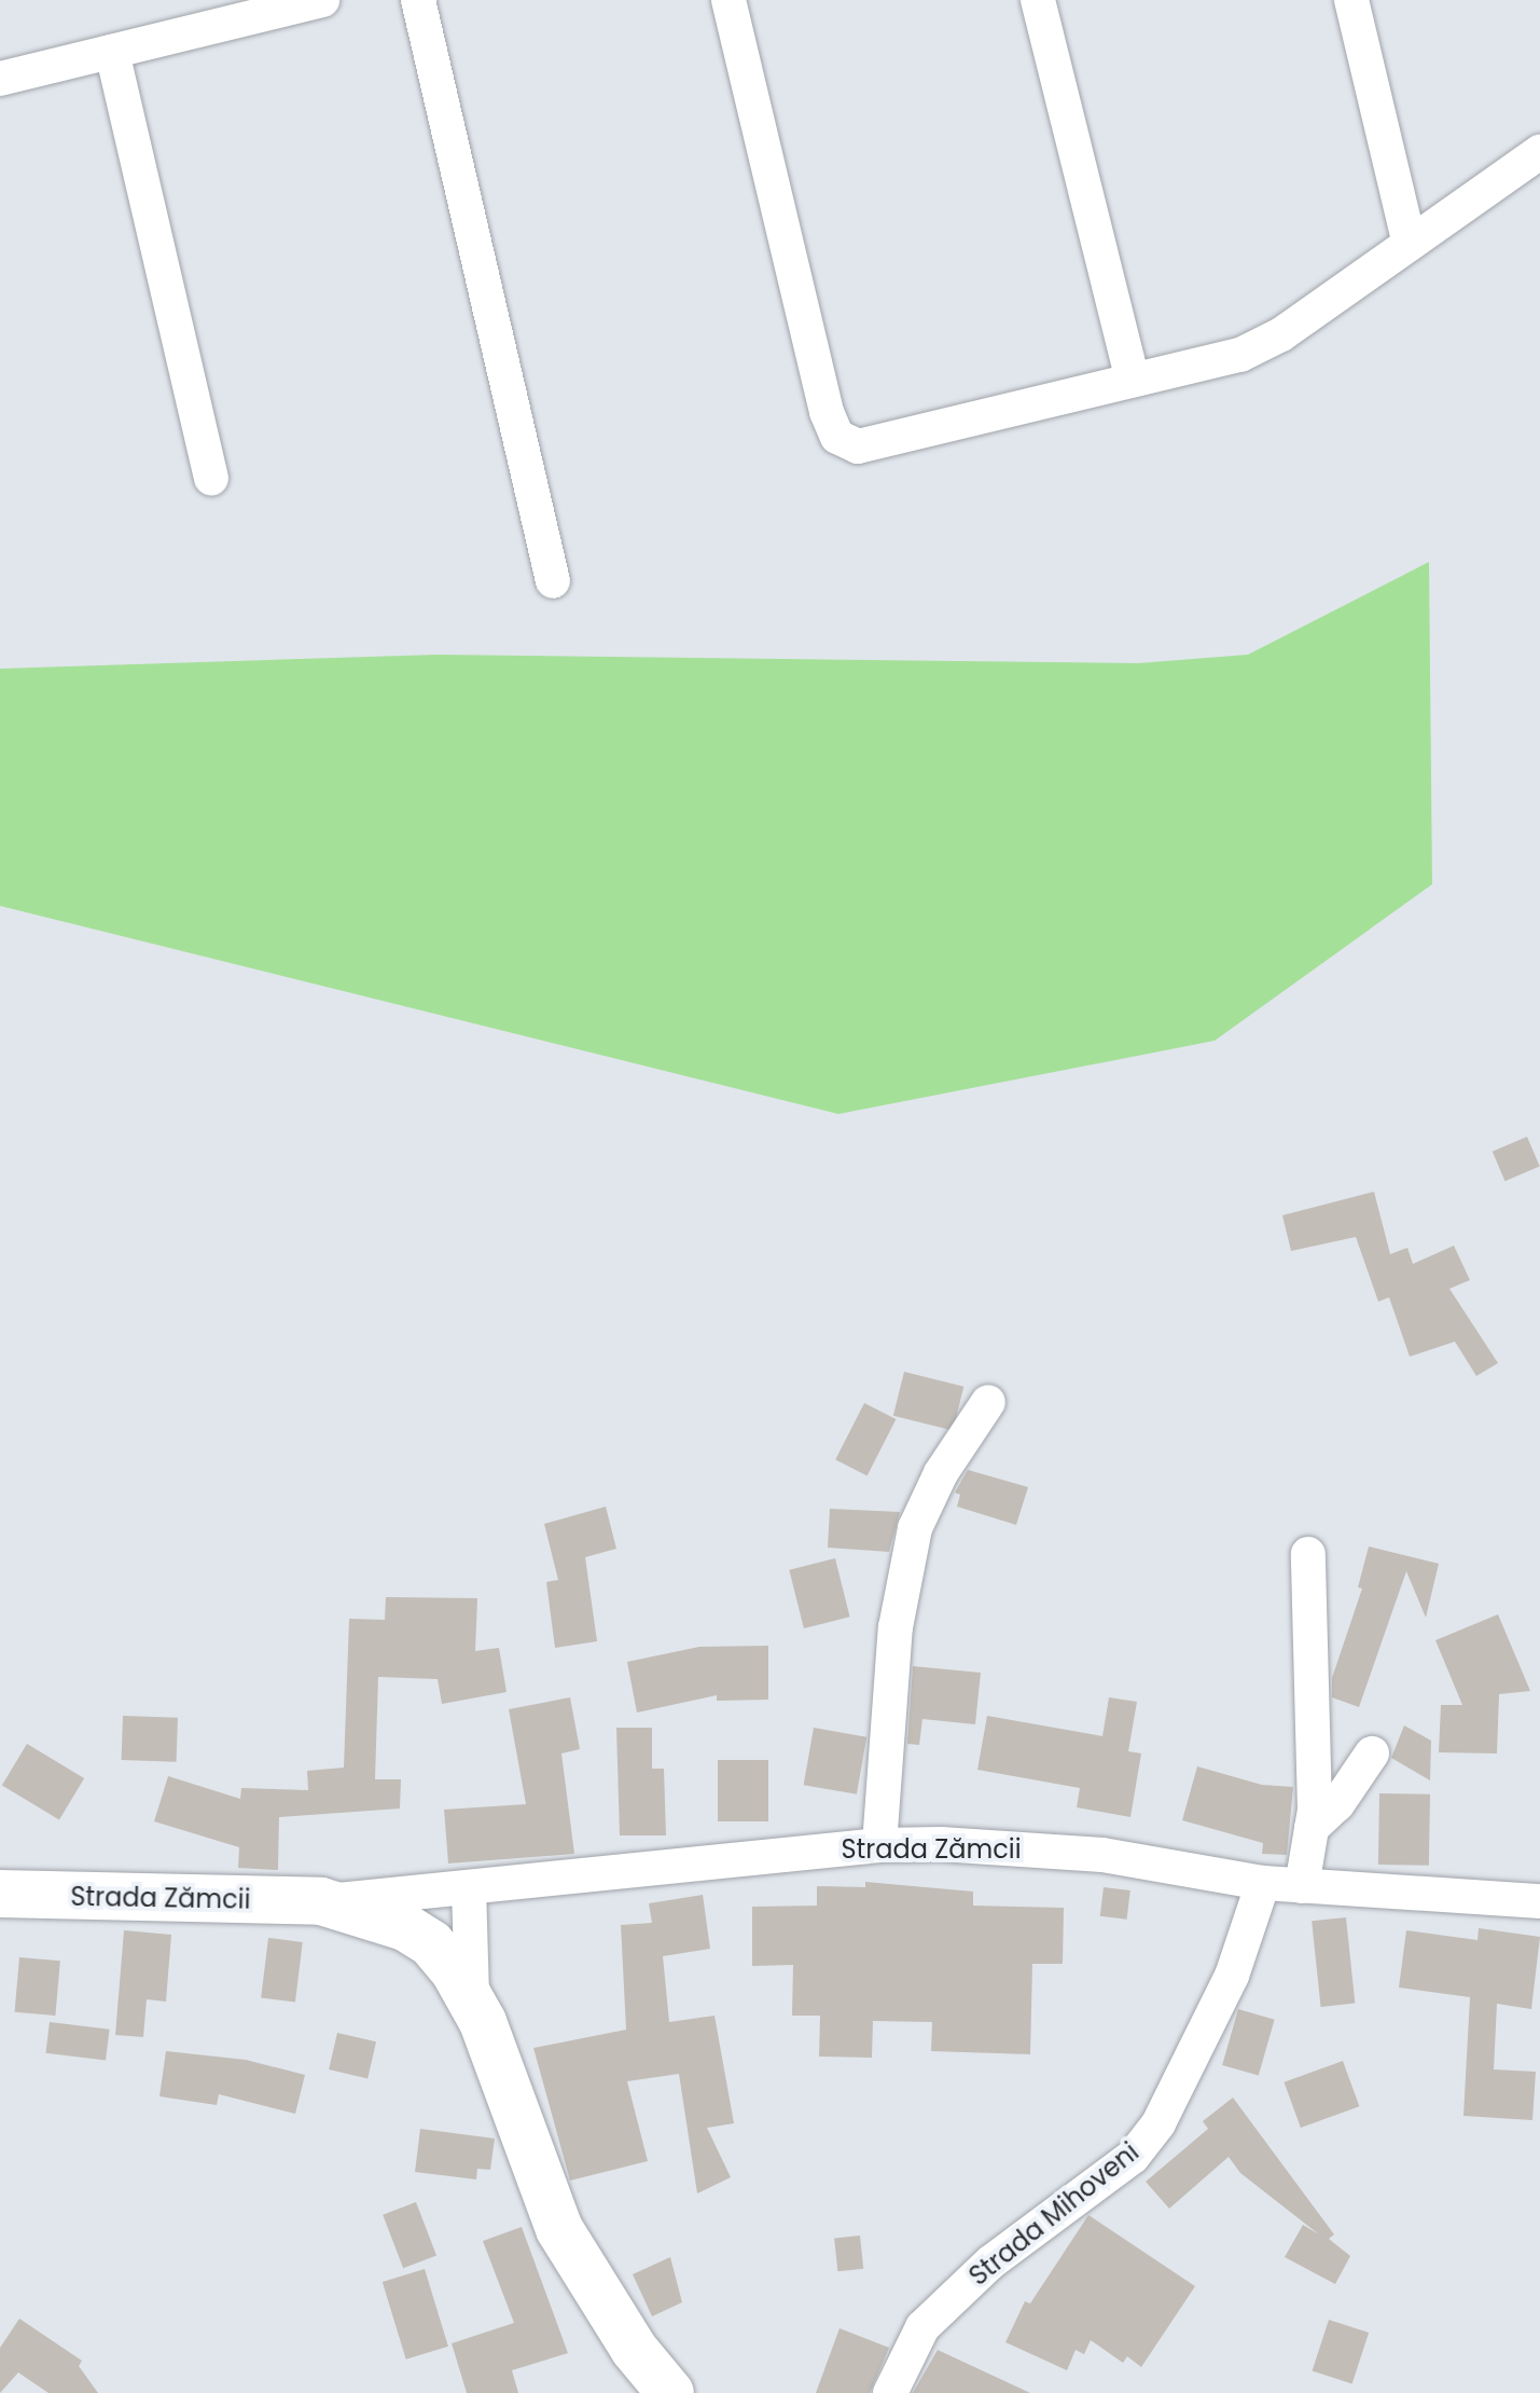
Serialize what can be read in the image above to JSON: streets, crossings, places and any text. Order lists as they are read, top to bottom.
{
  "streets": {
    "main road": ["Strada Zămcii"],
    "street": ["Strada Mihoveni"]
  },
  "crossings": [
    ["Strada Zămcii", "Strada Mihoveni"]
  ]
}
